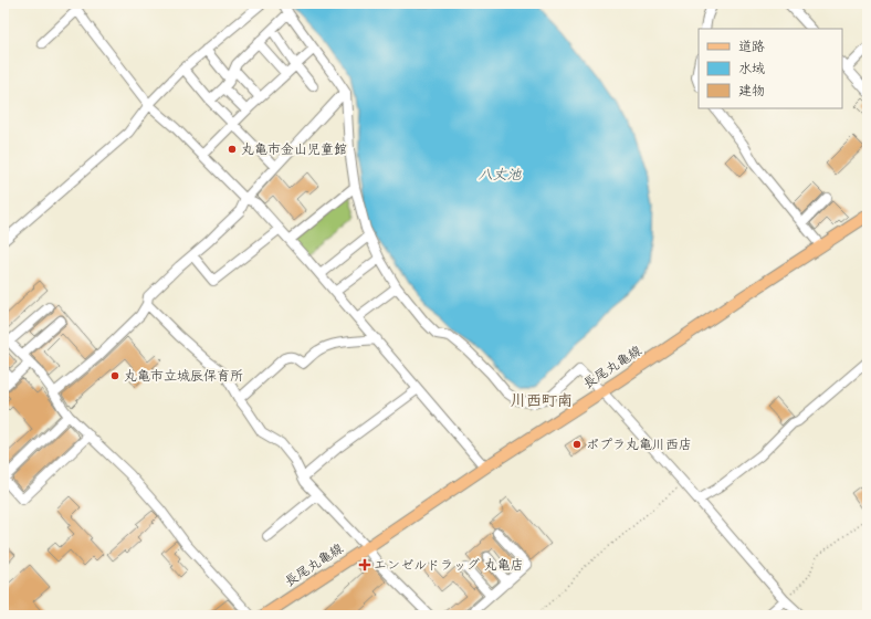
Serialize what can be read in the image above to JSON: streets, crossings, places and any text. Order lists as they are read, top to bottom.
{
  "streets": {
    "main road": ["長尾丸亀線"]
  },
  "districts": ["川西町南"],
  "water": ["八丈池"],
  "places": {
    "other": ["丸亀市金山児童館", "丸亀市立城辰保育所", "ポプラ丸亀川西店"],
    "health": ["エンゼルドラッグ 丸亀店"]
  },
  "legend": ["道路", "水域", "建物"]
}
